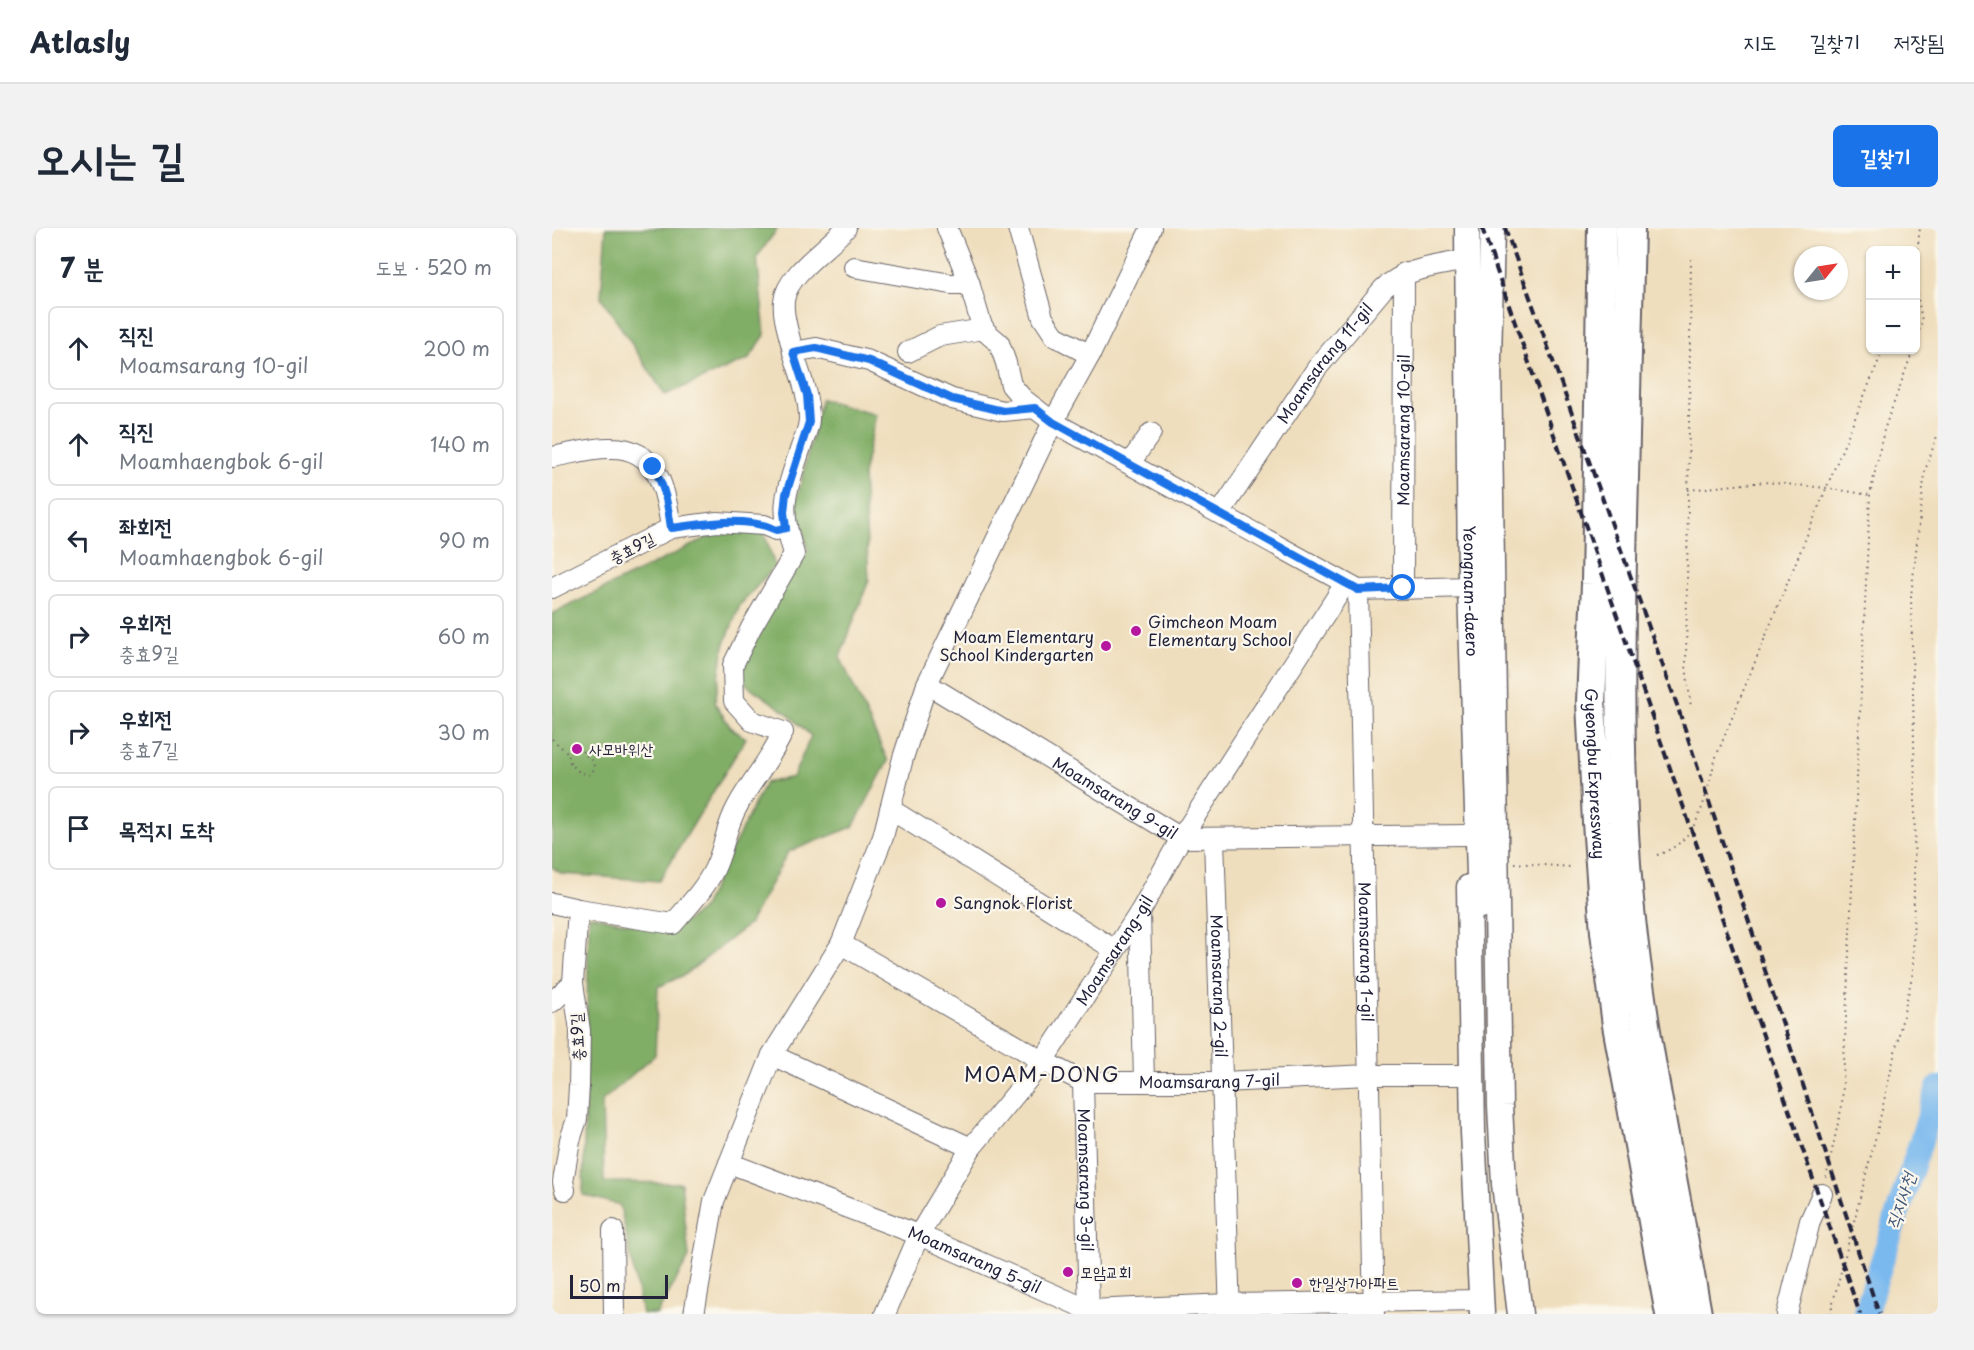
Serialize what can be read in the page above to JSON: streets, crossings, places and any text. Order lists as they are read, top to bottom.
{
  "streets": {
    "highway": ["Gyeongbu Expressway"],
    "main road": ["Yeongnam-daero"],
    "street": [
      "Moamsarang 11-gil",
      "Moamsarang 10-gil",
      "충효9길",
      "Moamsarang 9-gil",
      "Moamsarang-gil",
      "Moamsarang 1-gil",
      "Moamsarang 2-gil",
      "Moamsarang 7-gil",
      "Moamsarang 3-gil",
      "Moamsarang 5-gil"
    ]
  },
  "crossings": [
    ["Moamsarang 11-gil", "Moamsarang 10-gil"],
    ["Moamsarang 11-gil", "Yeongnam-daero"],
    ["Moamsarang 9-gil", "Moamsarang-gil"],
    ["Moamsarang 9-gil", "Moamsarang 1-gil"],
    ["Moamsarang 9-gil", "Moamsarang 2-gil"],
    ["Moamsarang-gil", "Moamsarang 1-gil"],
    ["Moamsarang-gil", "Moamsarang 7-gil"],
    ["Moamsarang-gil", "Moamsarang 5-gil"],
    ["Moamsarang 1-gil", "Moamsarang 7-gil"],
    ["Moamsarang 1-gil", "Moamsarang 5-gil"],
    ["Moamsarang 2-gil", "Moamsarang 7-gil"],
    ["Moamsarang 2-gil", "Moamsarang 5-gil"],
    ["Moamsarang 7-gil", "Moamsarang 3-gil"],
    ["Moamsarang 3-gil", "Moamsarang 5-gil"]
  ],
  "districts": ["MOAM-DONG"],
  "water": ["직지사천"],
  "places": [
    "Gimcheon Moam Elementary School",
    "Moam Elementary School Kindergarten",
    "사모바위산",
    "Sangnok Florist",
    "모암교회",
    "한일상가아파트"
  ],
  "scale_bar": "50 m",
  "north": "top right",
  "page": {
    "header": "Atlasly",
    "nav": ["지도", "길찾기", "저장됨"],
    "title": "오시는 길",
    "buttons": "길찾기",
    "heading": ["7 분", "도보 · 520 m"],
    "map_buttons": ["+", "−"],
    "list": [
      ["직진", "Moamsarang 10-gil", "200 m"],
      ["직진", "Moamhaengbok 6-gil", "140 m"],
      ["좌회전", "Moamhaengbok 6-gil", "90 m"],
      ["우회전", "충효9길", "60 m"],
      ["우회전", "충효7길", "30 m"],
      "목적지 도착"
    ],
    "scale": "50 m"
  }
}
